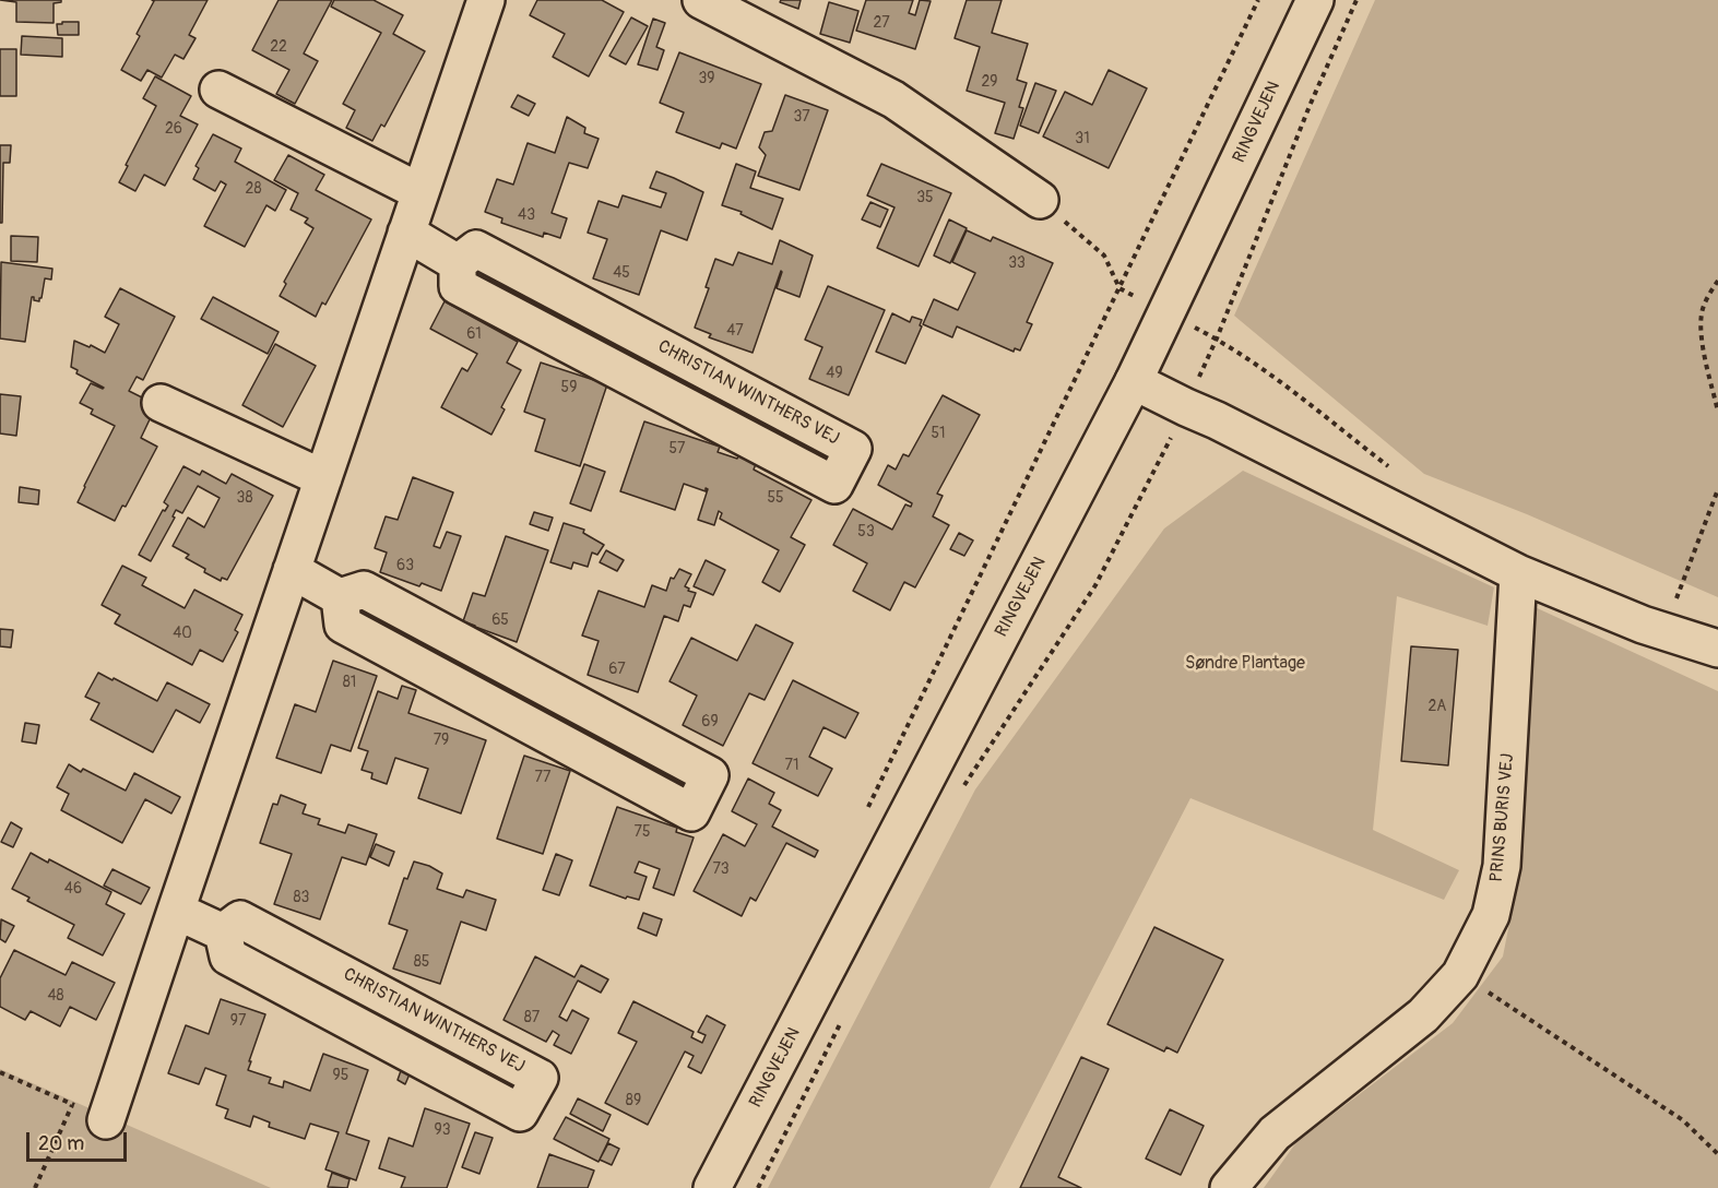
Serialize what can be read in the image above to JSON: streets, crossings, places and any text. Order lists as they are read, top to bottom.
{
  "streets": {
    "street": ["RINGVEJEN", "CHRISTIAN WINTHERS VEJ", "PRINS BURIS VEJ"]
  },
  "parks": ["Søndre Plantage"],
  "house_numbers": [
    "27",
    "22",
    "39",
    "29",
    "37",
    "26",
    "31",
    "28",
    "35",
    "43",
    "33",
    "45",
    "47",
    "61",
    "49",
    "59",
    "51",
    "57",
    "38",
    "55",
    "53",
    "63",
    "65",
    "40",
    "67",
    "81",
    "2A",
    "69",
    "79",
    "71",
    "77",
    "75",
    "73",
    "46",
    "83",
    "85",
    "48",
    "87",
    "97",
    "95",
    "89",
    "93"
  ],
  "scale_bar": "20 m"
}
